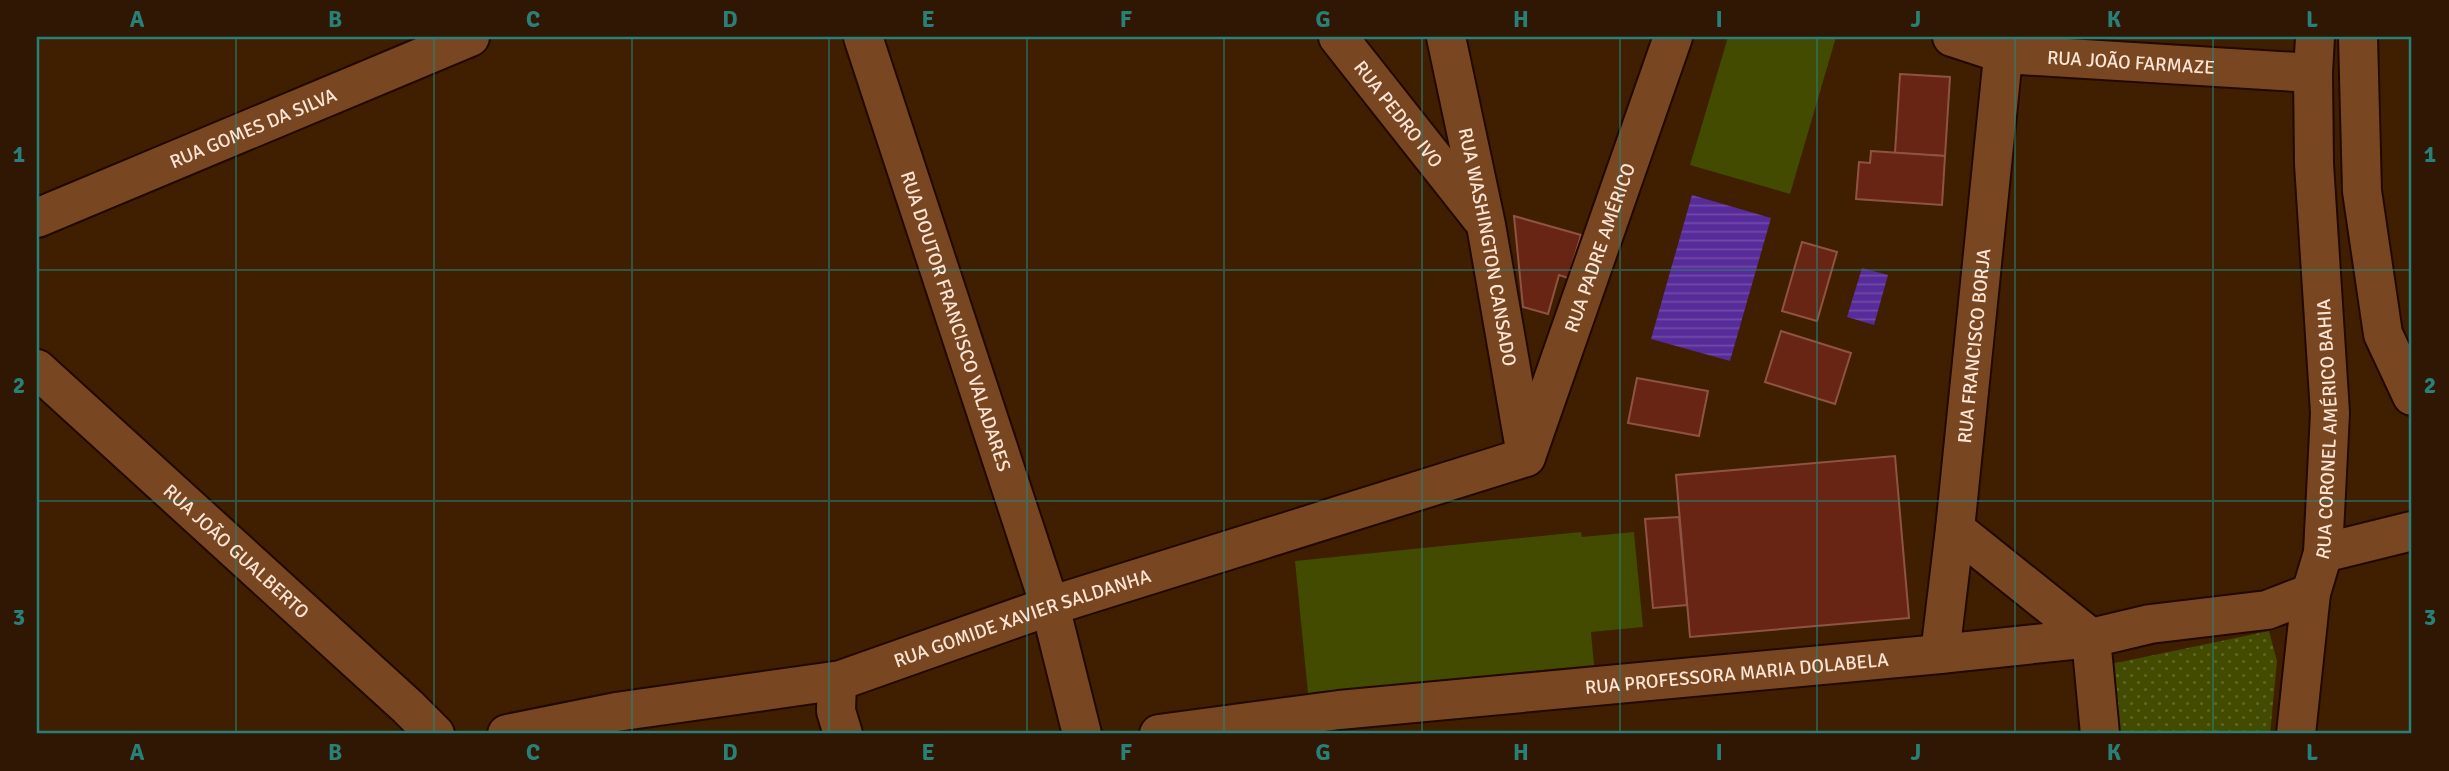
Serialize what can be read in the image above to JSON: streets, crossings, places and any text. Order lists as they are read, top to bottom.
{
  "streets": {
    "street": [
      "RUA JOÃO FARMAZE",
      "RUA PEDRO IVO",
      "RUA GOMES DA SILVA",
      "RUA WASHINGTON CANSADO",
      "RUA PADRE AMÉRICO",
      "RUA DOUTOR FRANCISCO VALADARES",
      "RUA FRANCISCO BORJA",
      "RUA CORONEL AMÉRICO BAHIA",
      "RUA JOÃO GUALBERTO",
      "RUA GOMIDE XAVIER SALDANHA",
      "RUA PROFESSORA MARIA DOLABELA"
    ]
  },
  "crossings": [
    ["RUA JOÃO FARMAZE", "RUA FRANCISCO BORJA"],
    ["RUA JOÃO FARMAZE", "RUA CORONEL AMÉRICO BAHIA"],
    ["RUA PEDRO IVO", "RUA WASHINGTON CANSADO"],
    ["RUA WASHINGTON CANSADO", "RUA PADRE AMÉRICO"],
    ["RUA WASHINGTON CANSADO", "RUA GOMIDE XAVIER SALDANHA"],
    ["RUA PADRE AMÉRICO", "RUA GOMIDE XAVIER SALDANHA"],
    ["RUA DOUTOR FRANCISCO VALADARES", "RUA GOMIDE XAVIER SALDANHA"],
    ["RUA FRANCISCO BORJA", "RUA PROFESSORA MARIA DOLABELA"],
    ["RUA CORONEL AMÉRICO BAHIA", "RUA PROFESSORA MARIA DOLABELA"]
  ],
  "grid": {
    "columns": [
      "A",
      "B",
      "C",
      "D",
      "E",
      "F",
      "G",
      "H",
      "I",
      "J",
      "K",
      "L"
    ],
    "rows": ["1", "2", "3"]
  }
}
